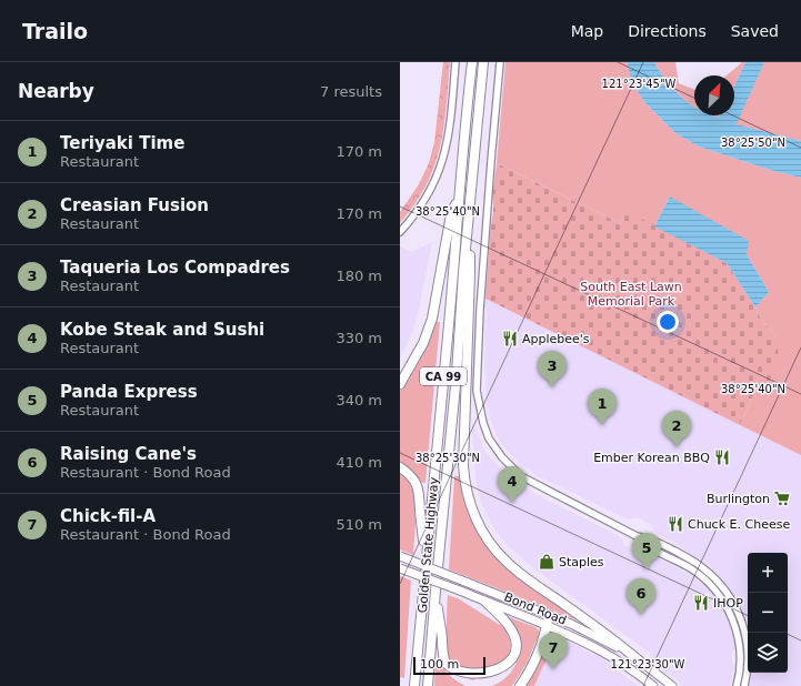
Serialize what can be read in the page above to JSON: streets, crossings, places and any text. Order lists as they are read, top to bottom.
{
  "streets": {
    "highway": ["CA 99", "Golden State Highway"],
    "main road": ["Bond Road"]
  },
  "parks": ["South East Lawn Memorial Park"],
  "places": {
    "restaurant": [
      "Applebee's",
      "Ember Korean BBQ",
      "Chuck E. Cheese",
      "IHOP"
    ],
    "supermarket": ["Burlington"],
    "shop": ["Staples"]
  },
  "scale_bar": "100 m",
  "north": "top right",
  "page": {
    "header": "Trailo",
    "nav": ["Map", "Directions", "Saved"],
    "heading": ["Nearby", "7 results"],
    "list": [
      {
        "mark": "1",
        "name": "Teriyaki Time",
        "note": "Restaurant",
        "value": "170 m"
      },
      {
        "mark": "2",
        "name": "Creasian Fusion",
        "note": "Restaurant",
        "value": "170 m"
      },
      {
        "mark": "3",
        "name": "Taqueria Los Compadres",
        "note": "Restaurant",
        "value": "180 m"
      },
      {
        "mark": "4",
        "name": "Kobe Steak and Sushi",
        "note": "Restaurant",
        "value": "330 m"
      },
      {
        "mark": "5",
        "name": "Panda Express",
        "note": "Restaurant",
        "value": "340 m"
      },
      {
        "mark": "6",
        "name": "Raising Cane's",
        "note": "Restaurant · Bond Road",
        "value": "410 m"
      },
      {
        "mark": "7",
        "name": "Chick-fil-A",
        "note": "Restaurant · Bond Road",
        "value": "510 m"
      }
    ],
    "pins": [
      "3",
      "1",
      "2",
      "4",
      "5",
      "6",
      "7"
    ],
    "map_buttons": ["+", "−"],
    "scale": "100 m"
  },
  "coordinates": [
    "121°23'45\"W",
    "38°25'50\"N",
    "38°25'40\"N",
    "38°25'30\"N",
    "121°23'30\"W"
  ]
}
